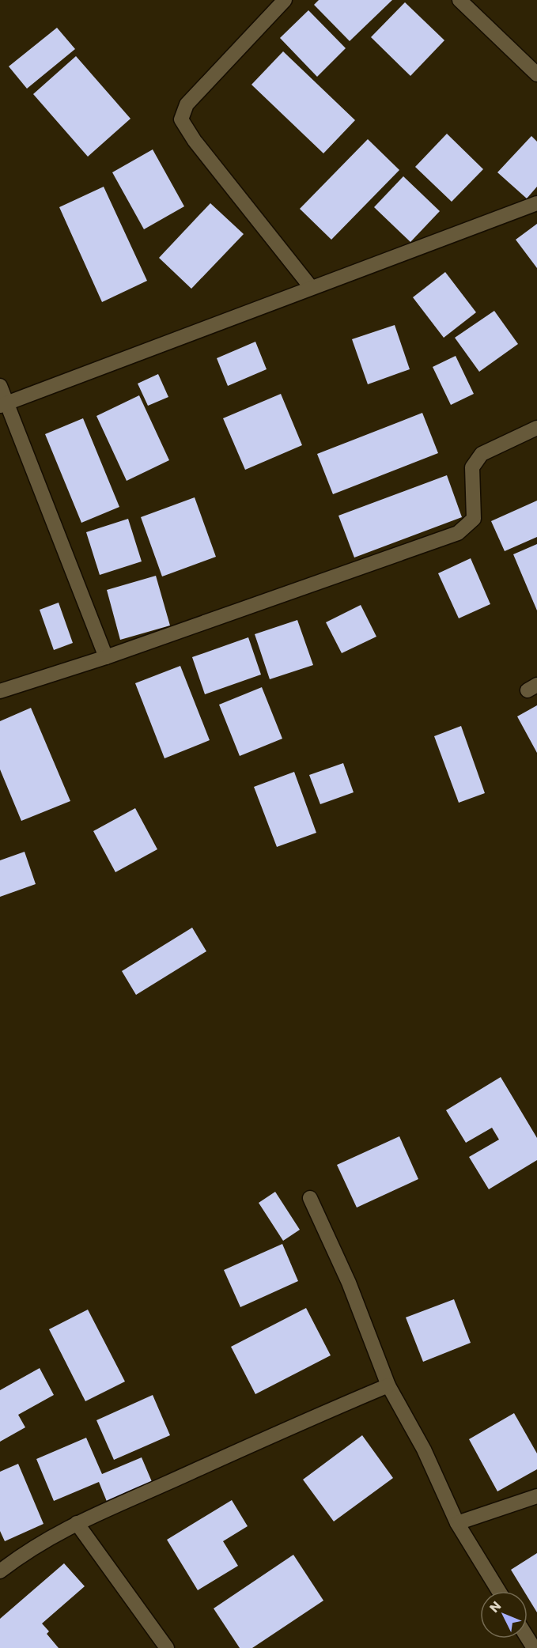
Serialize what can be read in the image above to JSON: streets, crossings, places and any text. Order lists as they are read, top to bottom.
{
  "north": "top left"
}
